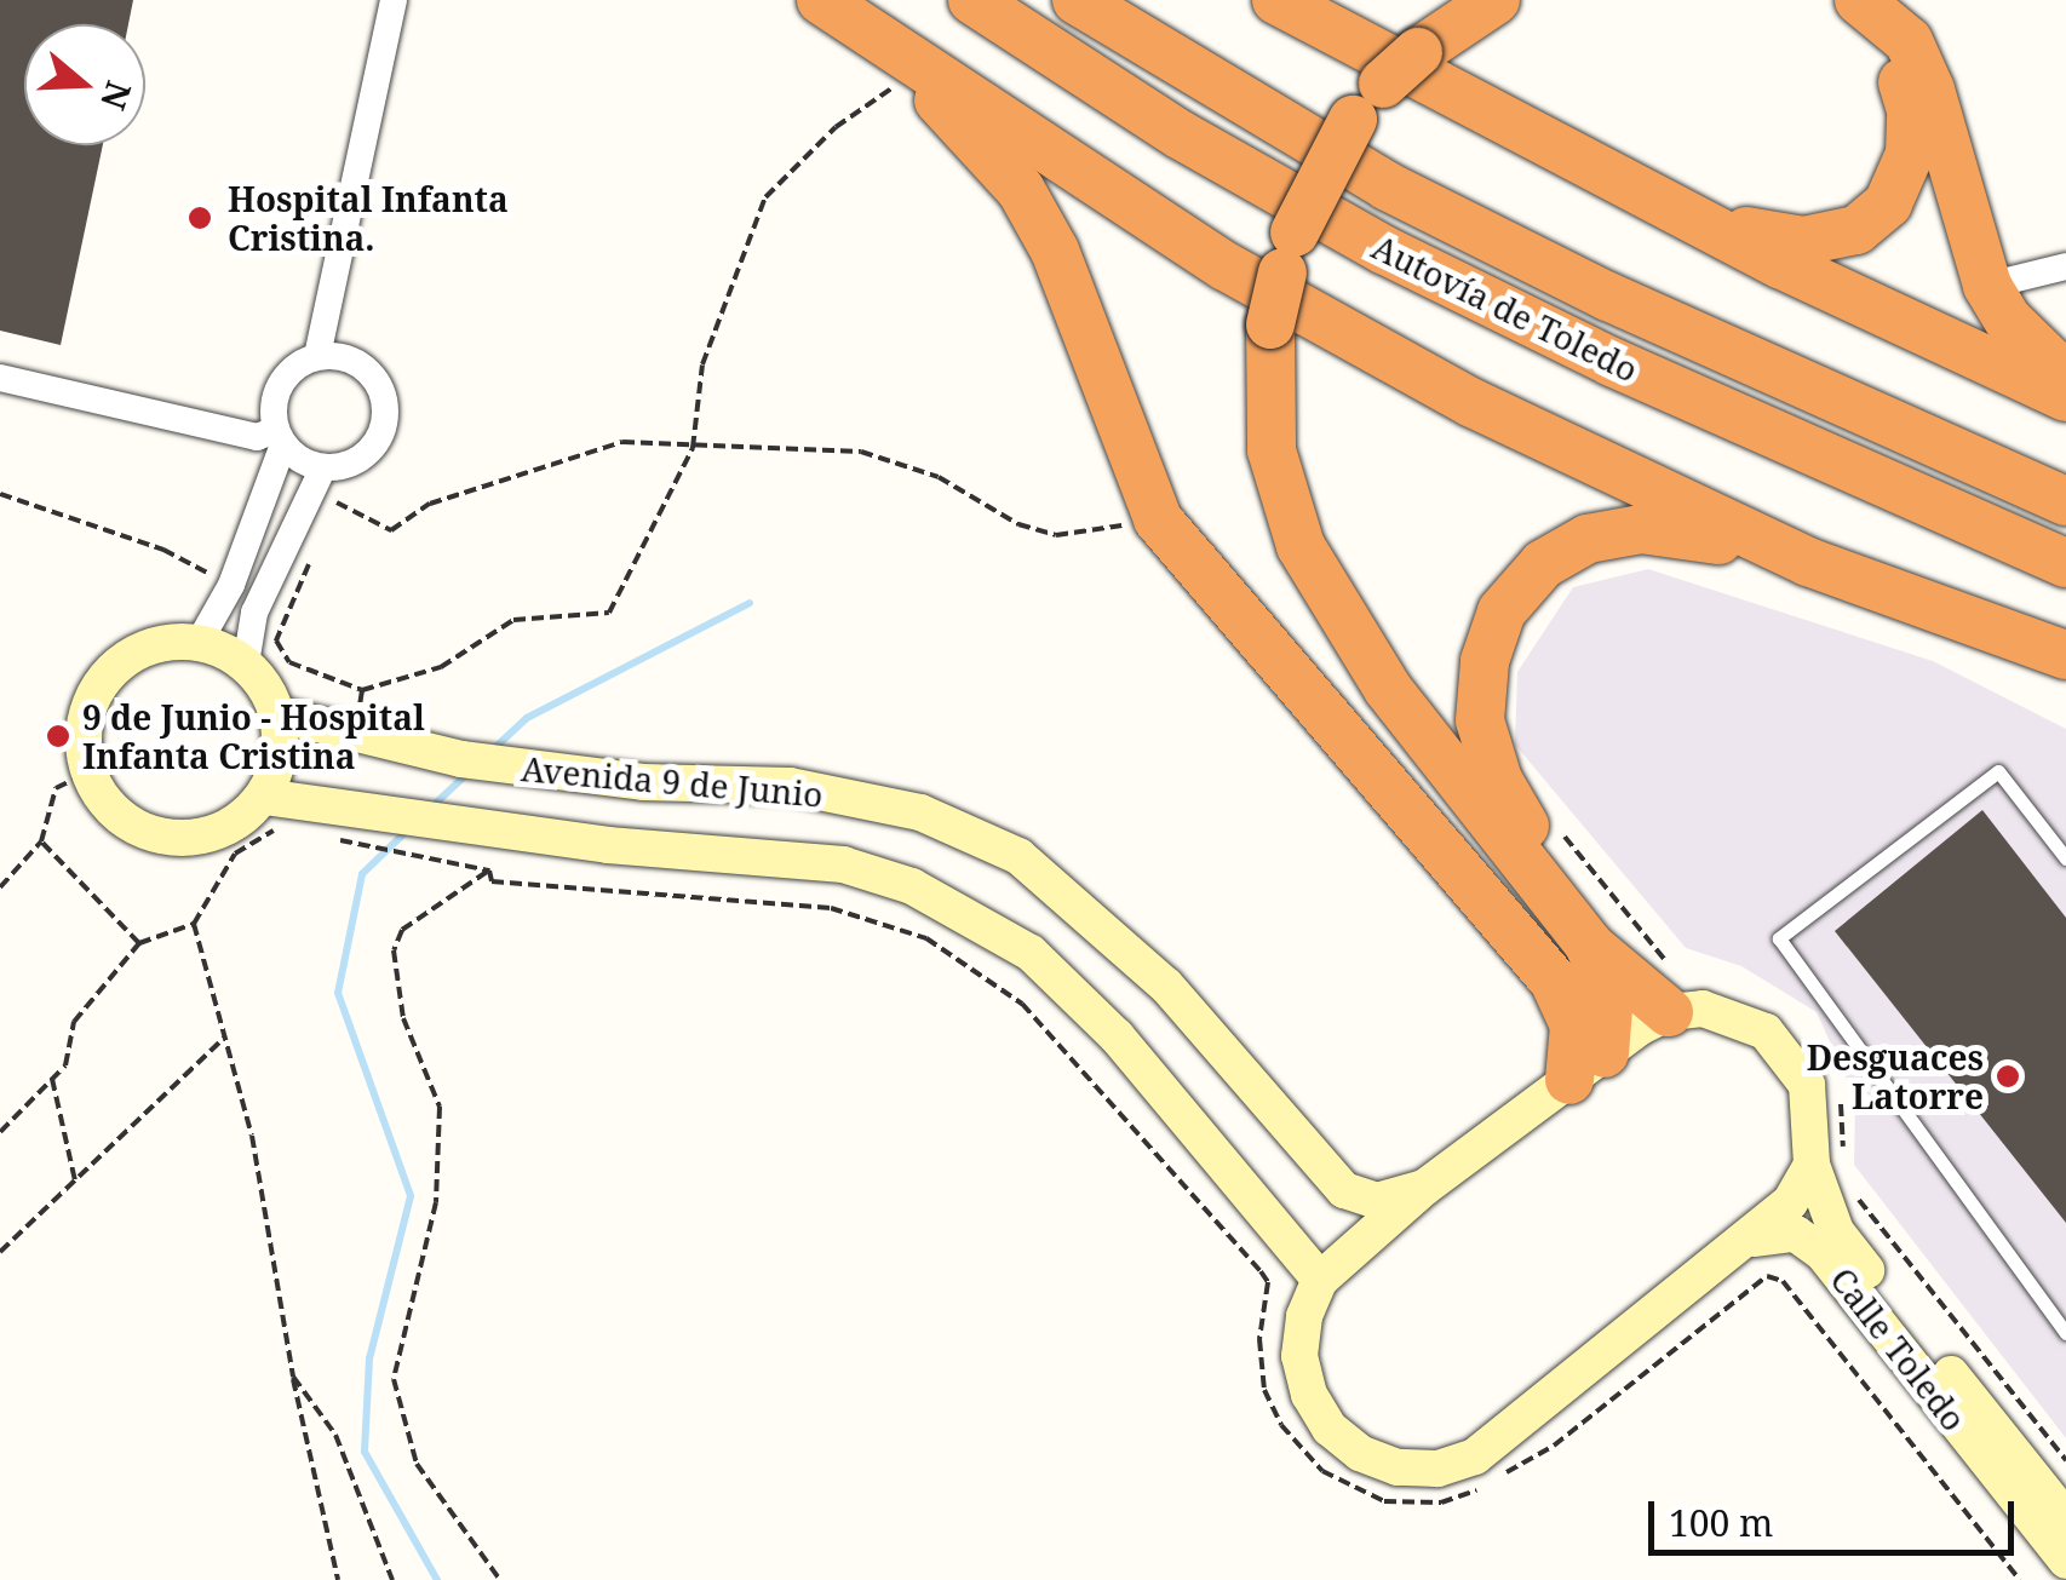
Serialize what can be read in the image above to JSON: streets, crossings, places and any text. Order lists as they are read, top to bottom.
{
  "streets": {
    "highway": ["Autovía de Toledo"],
    "main road": ["Avenida 9 de Junio", "Calle Toledo"]
  },
  "places": ["Hospital Infanta Cristina.", "9 de Junio - Hospital Infanta Cristina", "Desguaces Latorre"],
  "scale_bar": "100 m",
  "north": "right"
}
